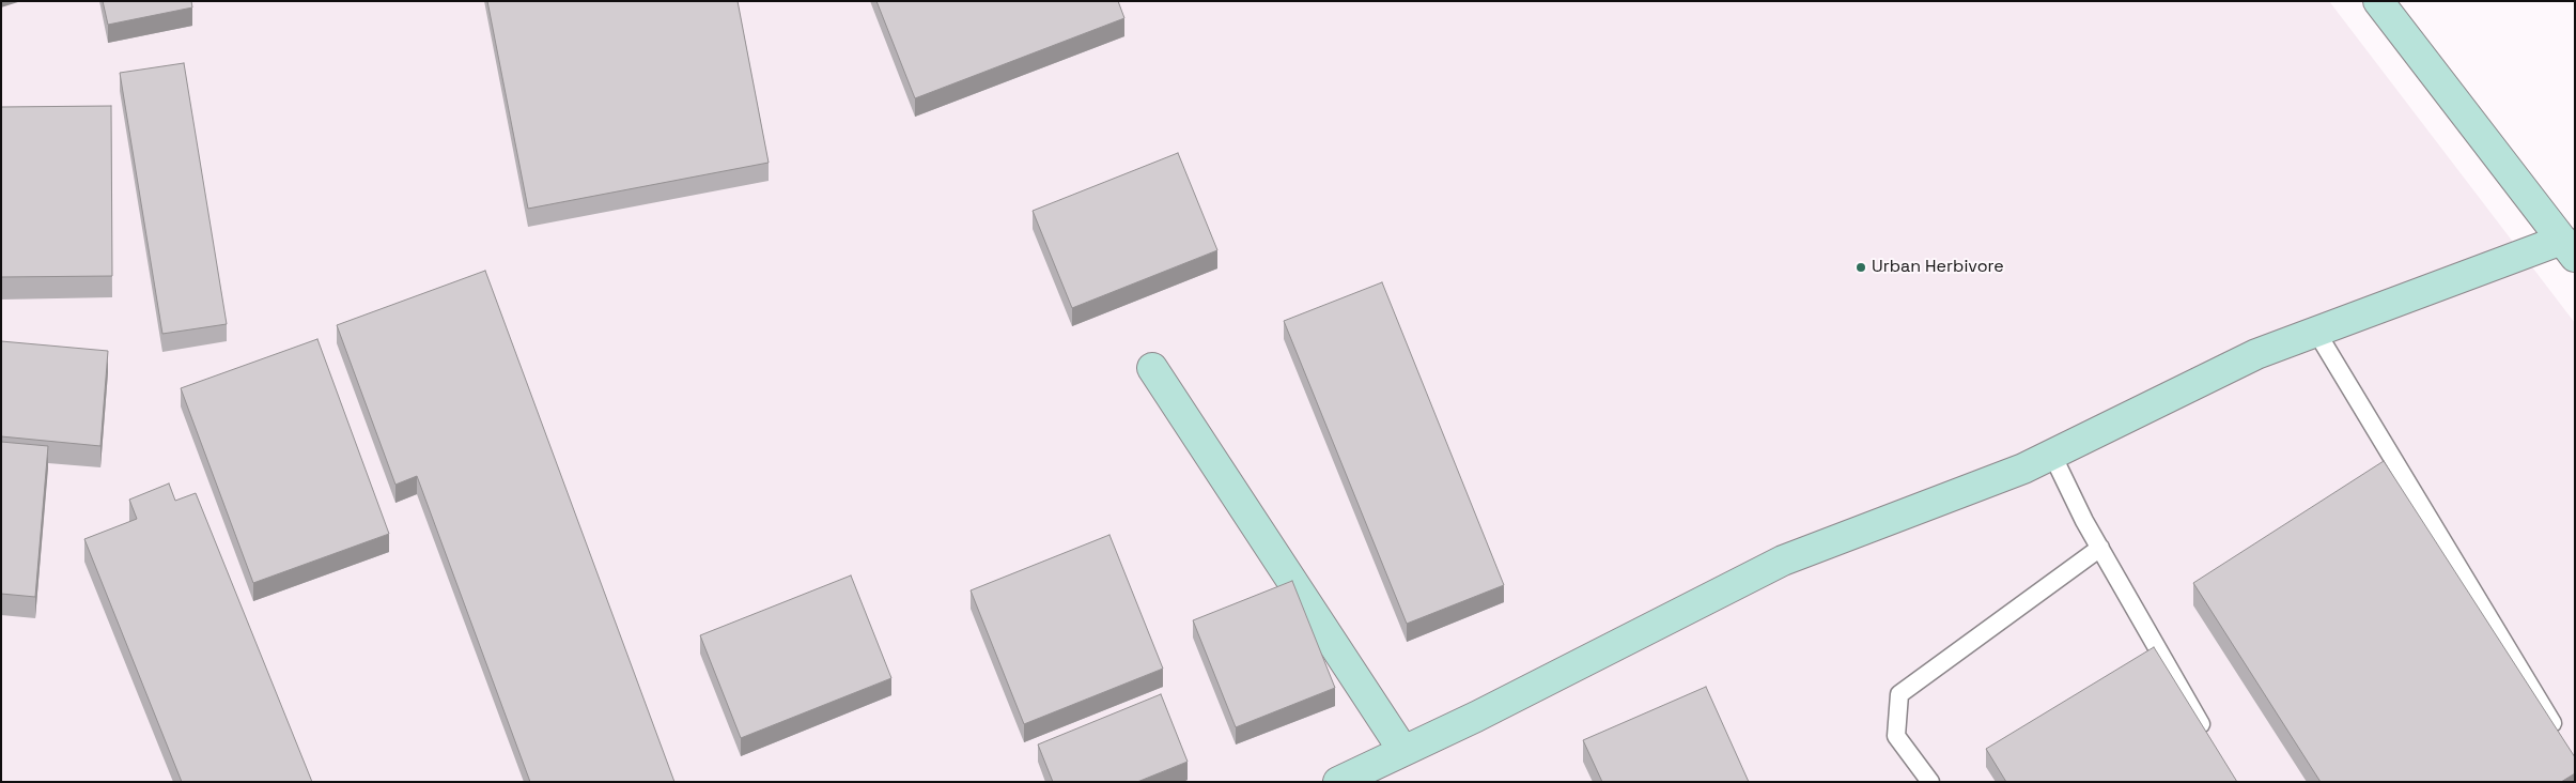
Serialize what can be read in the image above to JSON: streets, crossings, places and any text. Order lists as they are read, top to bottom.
{
  "places": ["Urban Herbivore"]
}
